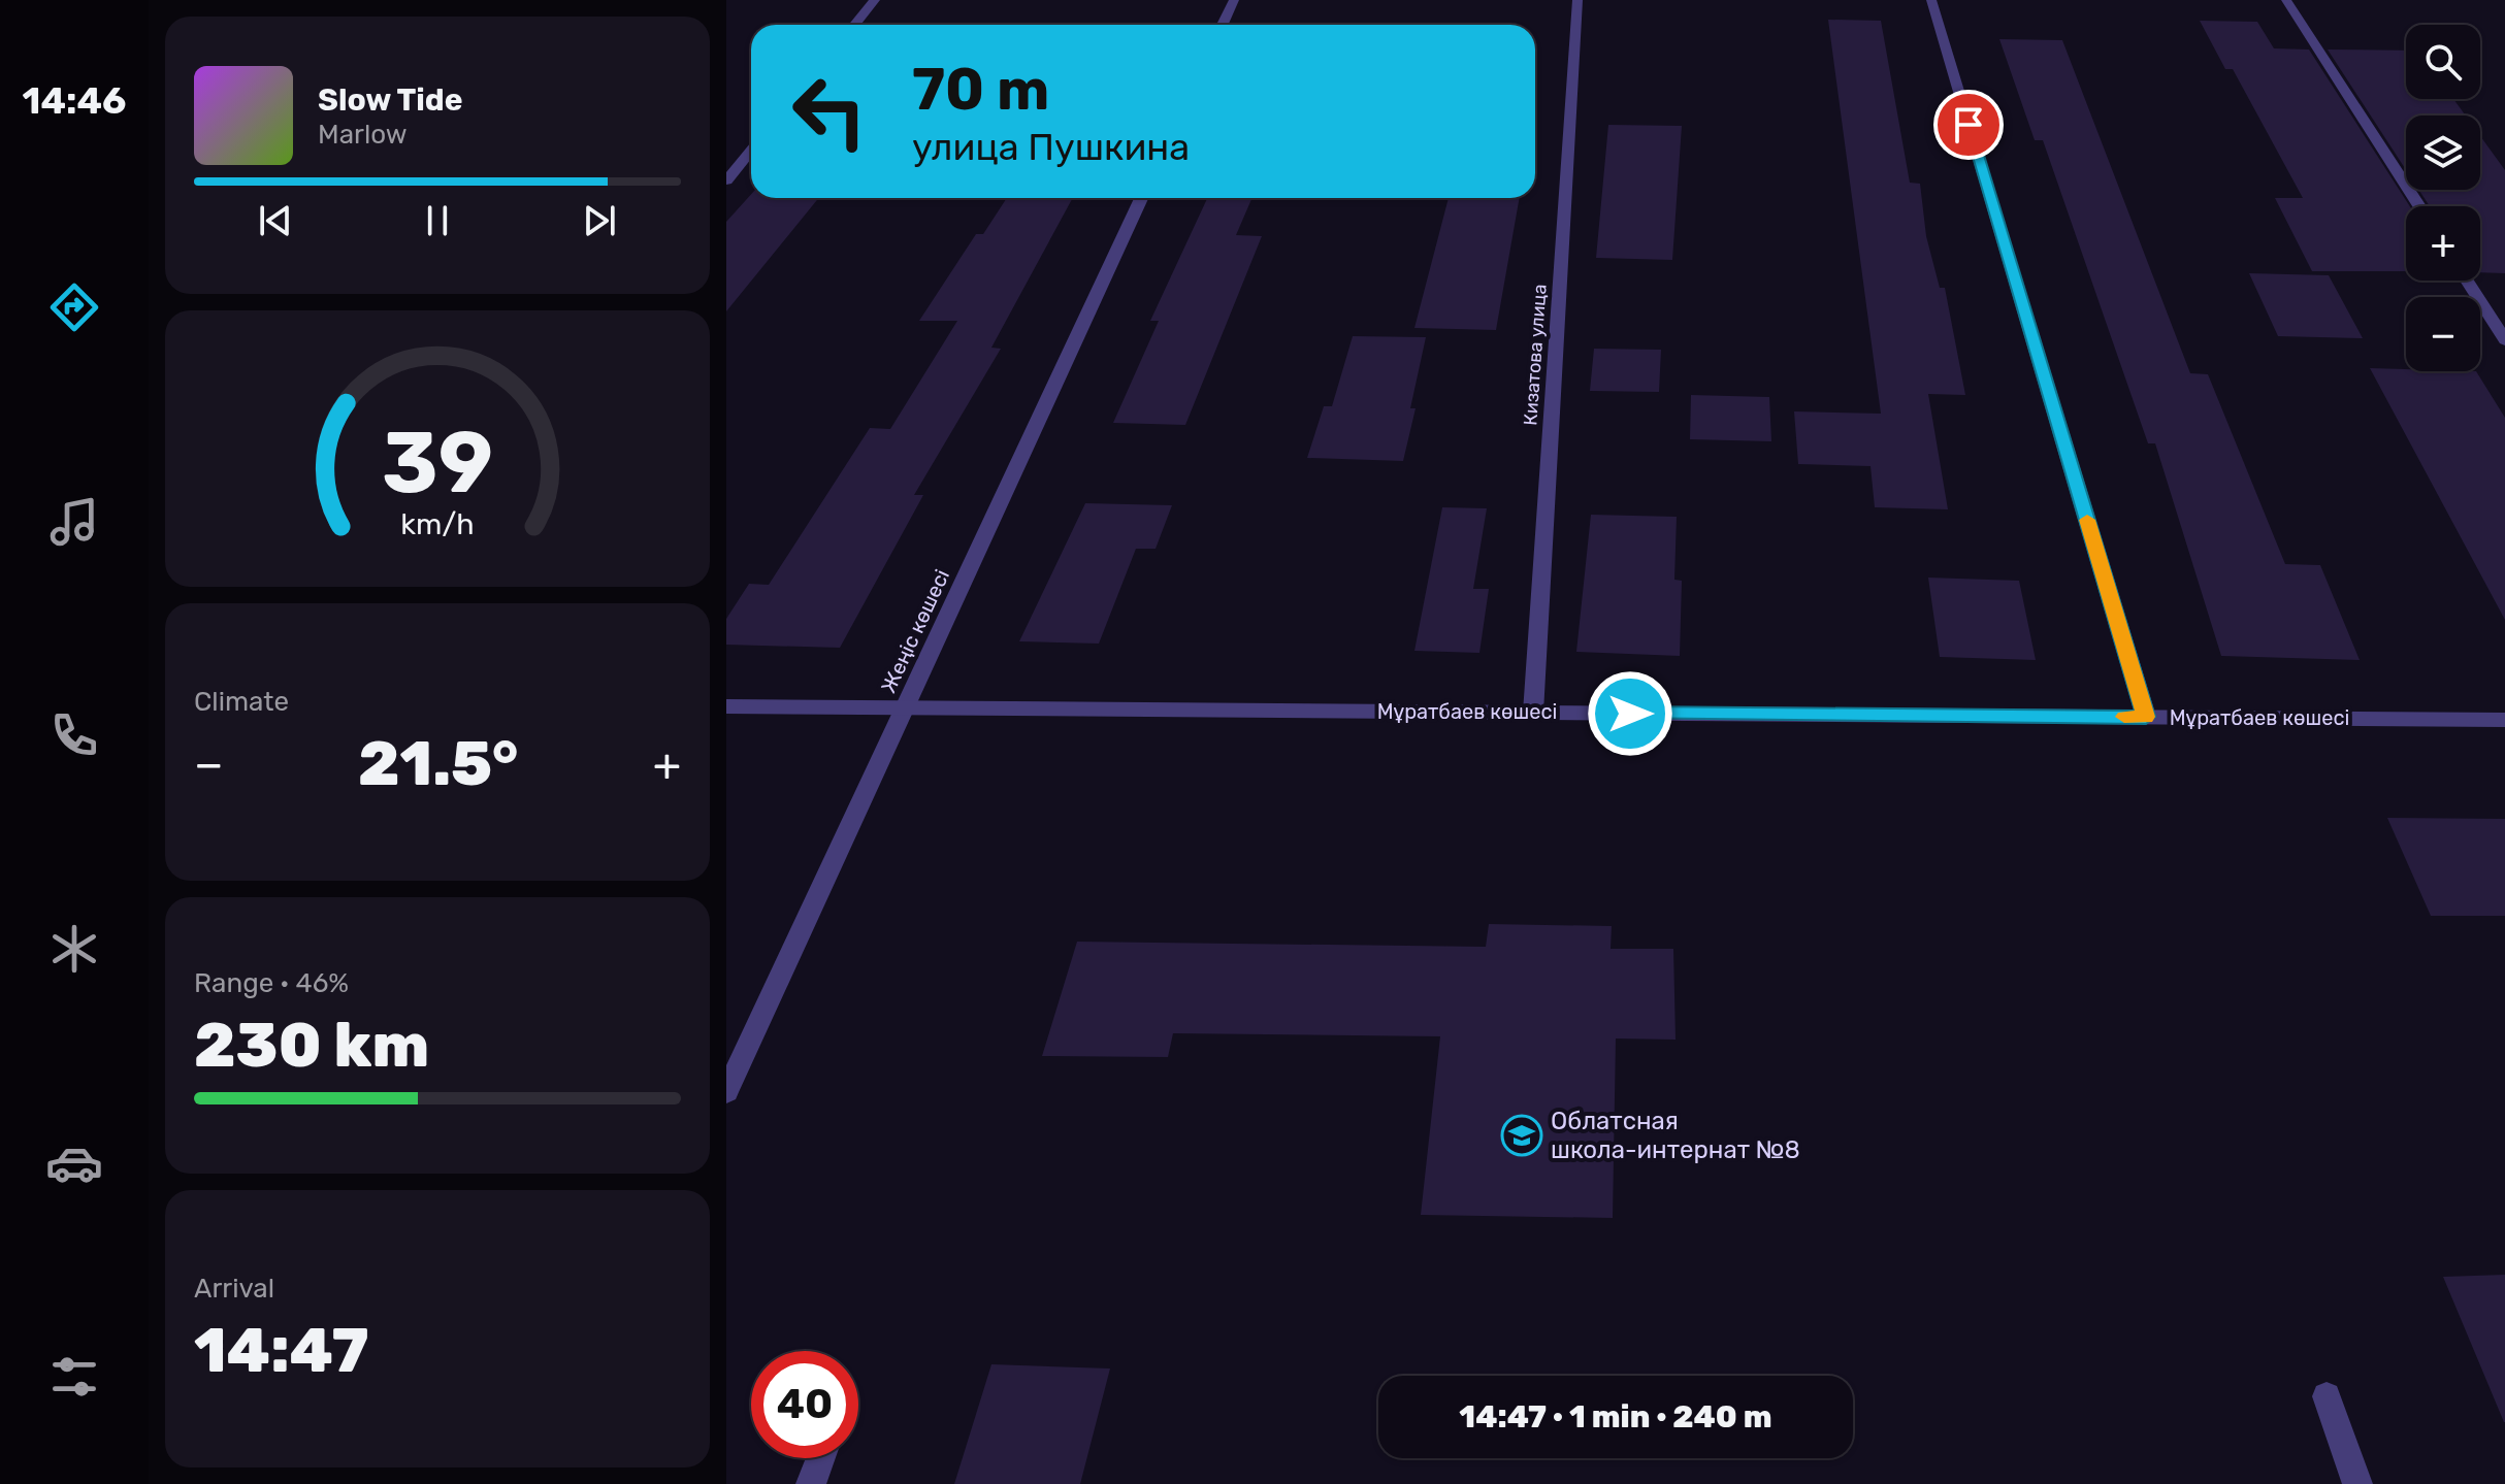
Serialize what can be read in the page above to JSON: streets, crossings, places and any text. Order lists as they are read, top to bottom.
{
  "streets": {
    "street": ["Кизатова улица", "Жеңіс көшесі", "Мұратбаев көшесі"]
  },
  "crossings": [
    ["Кизатова улица", "Мұратбаев көшесі"],
    ["Жеңіс көшесі", "Мұратбаев көшесі"]
  ],
  "places": {
    "school or university": ["Облатсная школа-интернат №8"]
  },
  "page": {
    "tabs": "14:46",
    "map_buttons": ["+", "−"],
    "turn": ["70 m", "улица Пушкина"],
    "song": ["Slow Tide", "Marlow"],
    "tile": [
      "Climate",
      ["Range · 46%", "230 km"],
      ["Arrival", "14:47"]
    ],
    "heat": ["−", "21.5°", "+"],
    "limit": "40",
    "trip": "14:47 · 1 min · 240 m",
    "gauge": ["39", "km/h"]
  }
}
